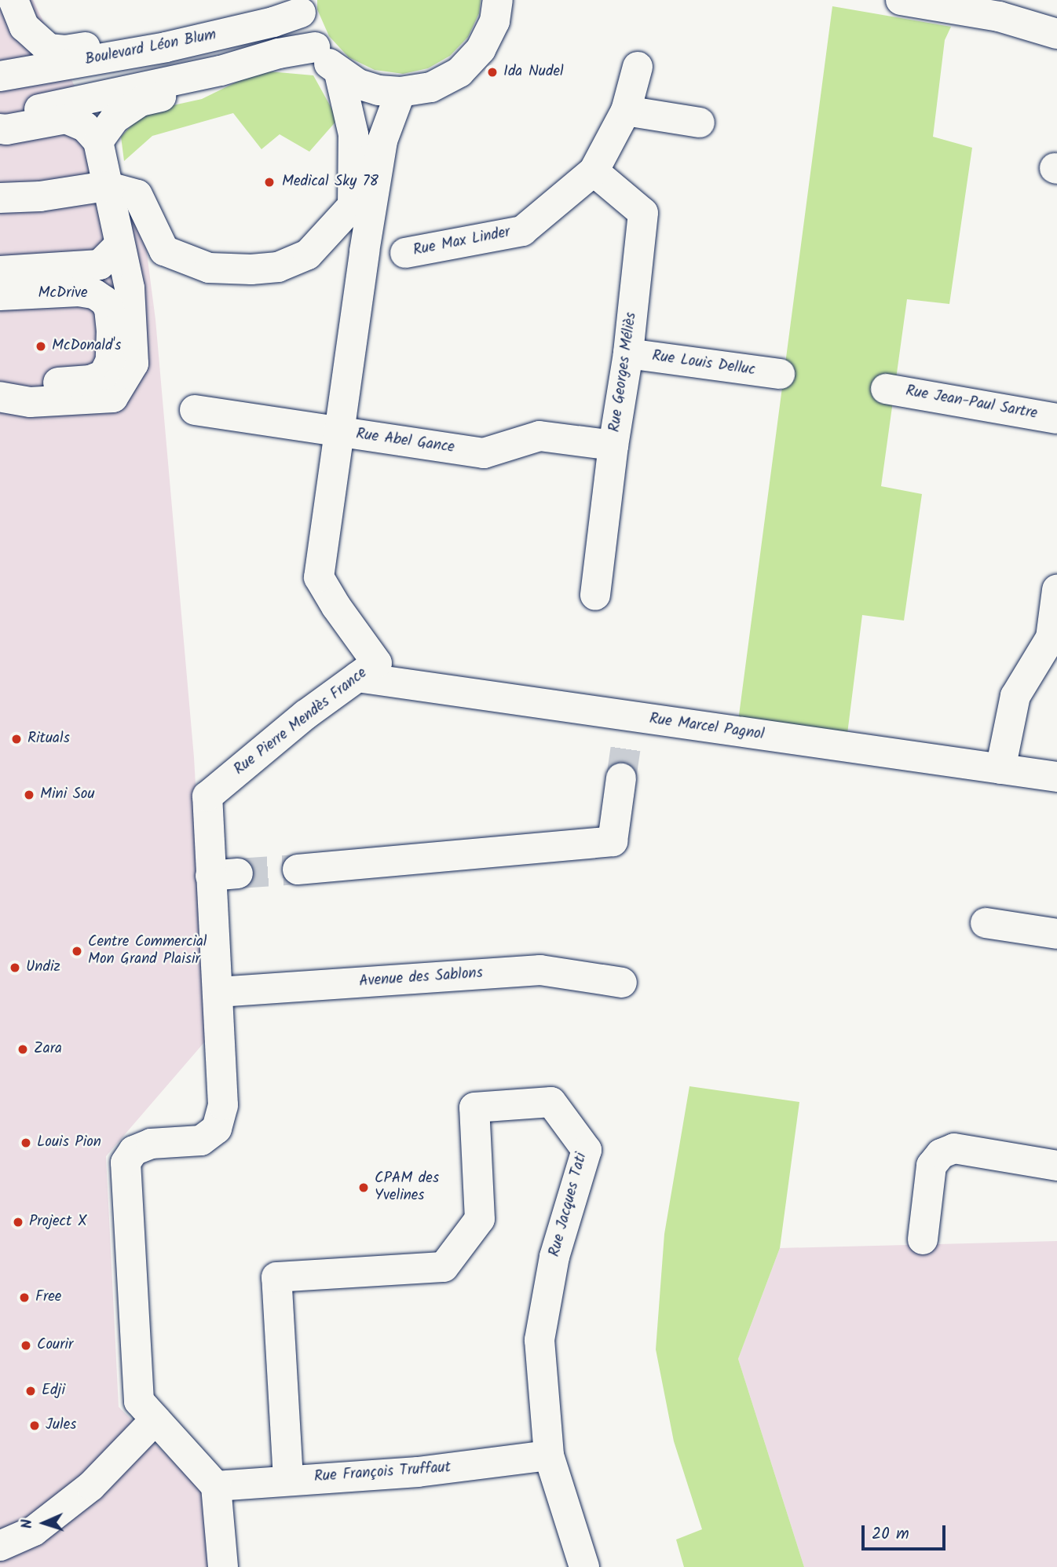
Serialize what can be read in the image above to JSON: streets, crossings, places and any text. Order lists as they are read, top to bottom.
{
  "streets": {
    "street": [
      "Boulevard Léon Blum",
      "Rue Max Linder",
      "McDrive",
      "Rue Louis Delluc",
      "Rue Georges Méliès",
      "Rue Jean-Paul Sartre",
      "Rue Abel Gance",
      "Rue Pierre Mendès France",
      "Rue Marcel Pagnol",
      "Avenue des Sablons",
      "Rue Jacques Tati",
      "Rue François Truffaut"
    ]
  },
  "crossings": [
    ["Rue Max Linder", "Rue Georges Méliès"],
    ["Rue Louis Delluc", "Rue Georges Méliès"],
    ["Rue Georges Méliès", "Rue Abel Gance"],
    ["Rue Abel Gance", "Rue Pierre Mendès France"],
    ["Rue Pierre Mendès France", "Rue Marcel Pagnol"],
    ["Rue Pierre Mendès France", "Avenue des Sablons"],
    ["Rue Jacques Tati", "Rue François Truffaut"]
  ],
  "places": [
    "Ida Nudel",
    "Medical Sky 78",
    "McDonald's",
    "Rituals",
    "Mini Sou",
    "Centre Commercial Mon Grand Plaisir",
    "Undiz",
    "Zara",
    "Louis Pion",
    "CPAM des Yvelines",
    "Project X",
    "Free",
    "Courir",
    "Edji",
    "Jules"
  ],
  "scale_bar": "20 m",
  "north": "left"
}
